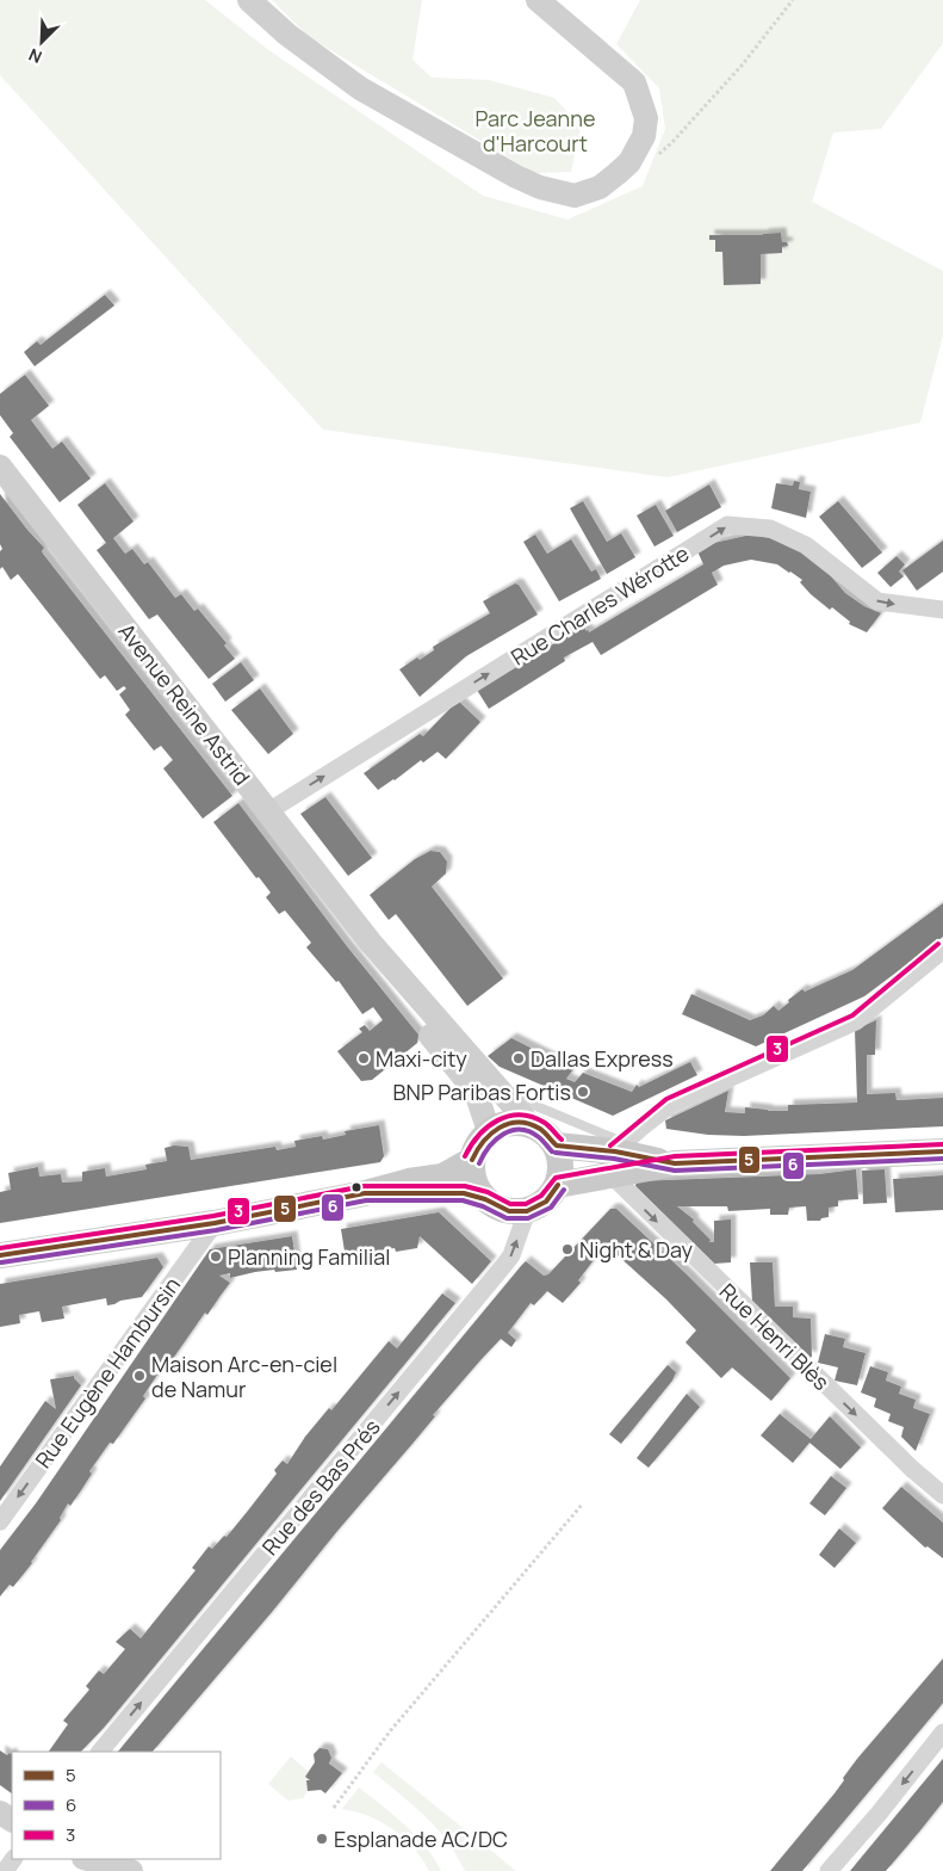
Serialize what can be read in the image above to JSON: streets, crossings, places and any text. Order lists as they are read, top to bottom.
{
  "streets": {
    "main road": ["Avenue Reine Astrid"],
    "street": [
      "Rue Charles Wérotte",
      "Rue Henri Blès",
      "Rue Eugène Hambursin",
      "Rue des Bas Prés"
    ]
  },
  "crossings": [
    ["Rue Charles Wérotte", "Avenue Reine Astrid"],
    ["Avenue Reine Astrid", "Rue des Bas Prés"]
  ],
  "one_way": [
    "Rue Charles Wérotte",
    "Rue Henri Blès",
    "Rue Eugène Hambursin",
    "Rue des Bas Prés"
  ],
  "parks": ["Parc Jeanne d'Harcourt"],
  "places": [
    "Maxi-city",
    "Dallas Express",
    "BNP Paribas Fortis",
    "Night & Day",
    "Planning Familial",
    "Maison Arc-en-ciel de Namur",
    "Esplanade AC/DC"
  ],
  "lines": ["transit line 3", "transit line 5", "transit line 6"],
  "legend": ["5", "6", "3"],
  "north": "bottom left"
}
